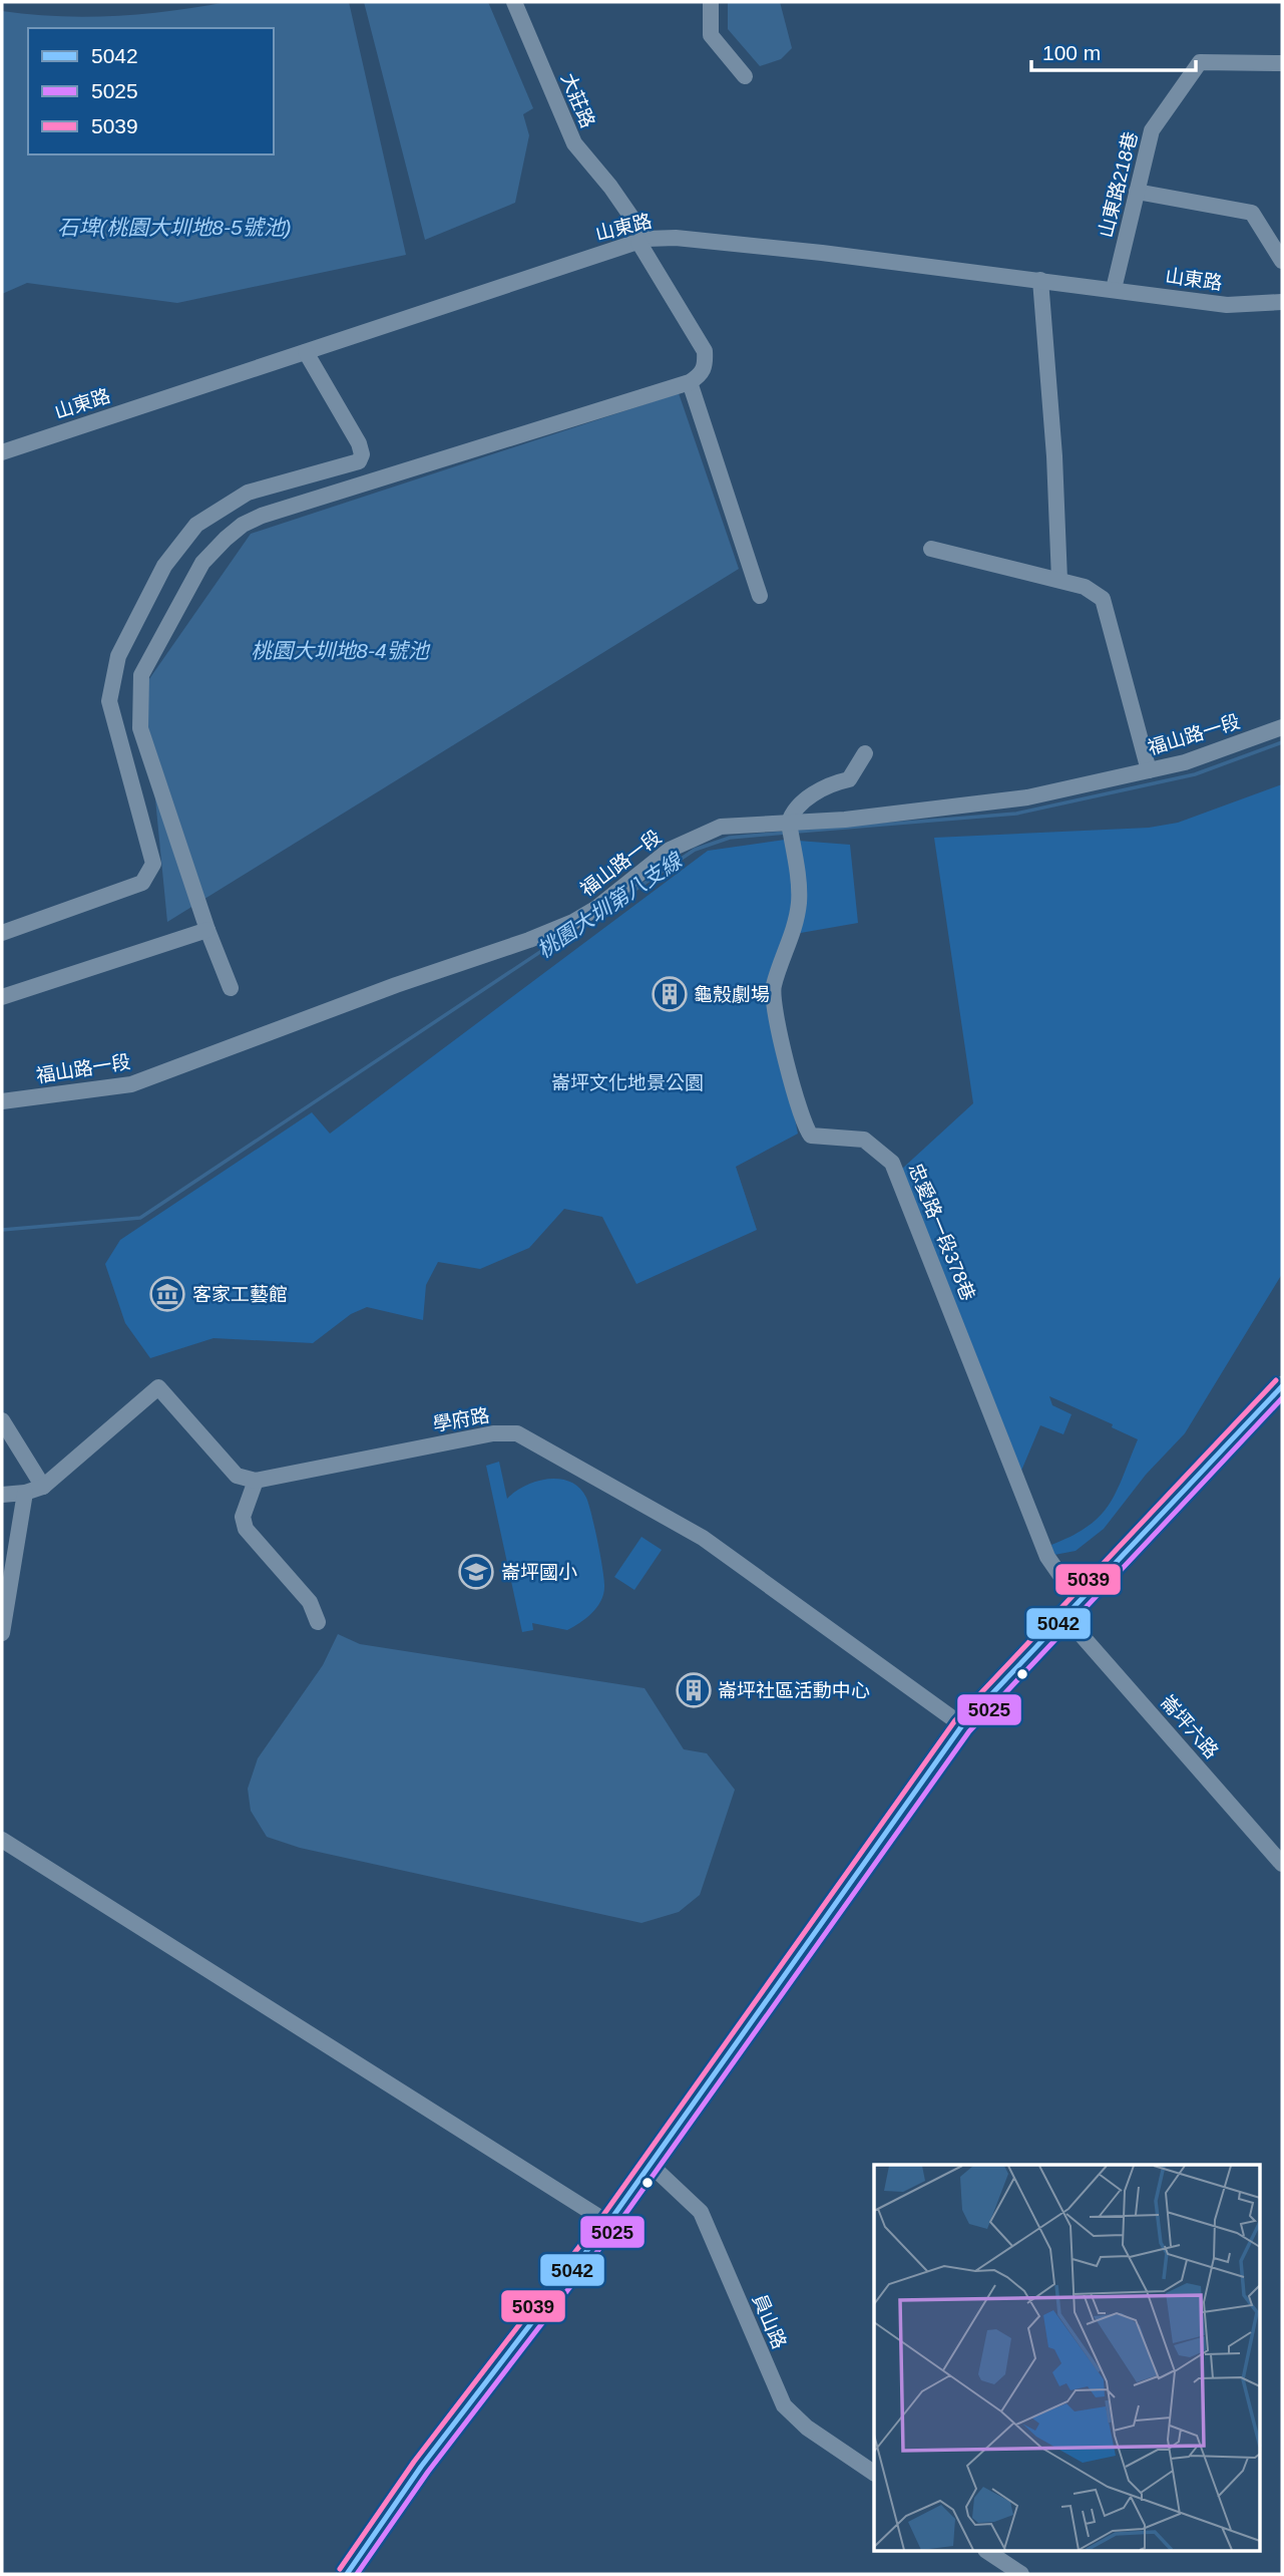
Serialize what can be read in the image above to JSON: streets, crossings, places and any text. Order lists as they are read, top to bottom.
{
  "streets": {
    "street": [
      "大莊路",
      "山東路218巷",
      "山東路",
      "福山路一段",
      "忠愛路一段378巷",
      "學府路",
      "崙坪六路",
      "員山路"
    ]
  },
  "crossings": [
    ["大莊路", "山東路"],
    ["山東路218巷", "山東路"],
    ["福山路一段", "忠愛路一段378巷"],
    ["忠愛路一段378巷", "崙坪六路"]
  ],
  "water": ["石埤(桃園大圳地8-5號池)", "桃園大圳地8-4號池", "桃園大圳第八支線"],
  "parks": ["崙坪文化地景公園"],
  "places": {
    "building": ["龜殼劇場", "崙坪社區活動中心"],
    "museum": ["客家工藝館"],
    "school or university": ["崙坪國小"]
  },
  "lines": ["transit line 5039", "transit line 5042", "transit line 5025"],
  "legend": ["5042", "5025", "5039"],
  "scale_bar": "100 m"
}
